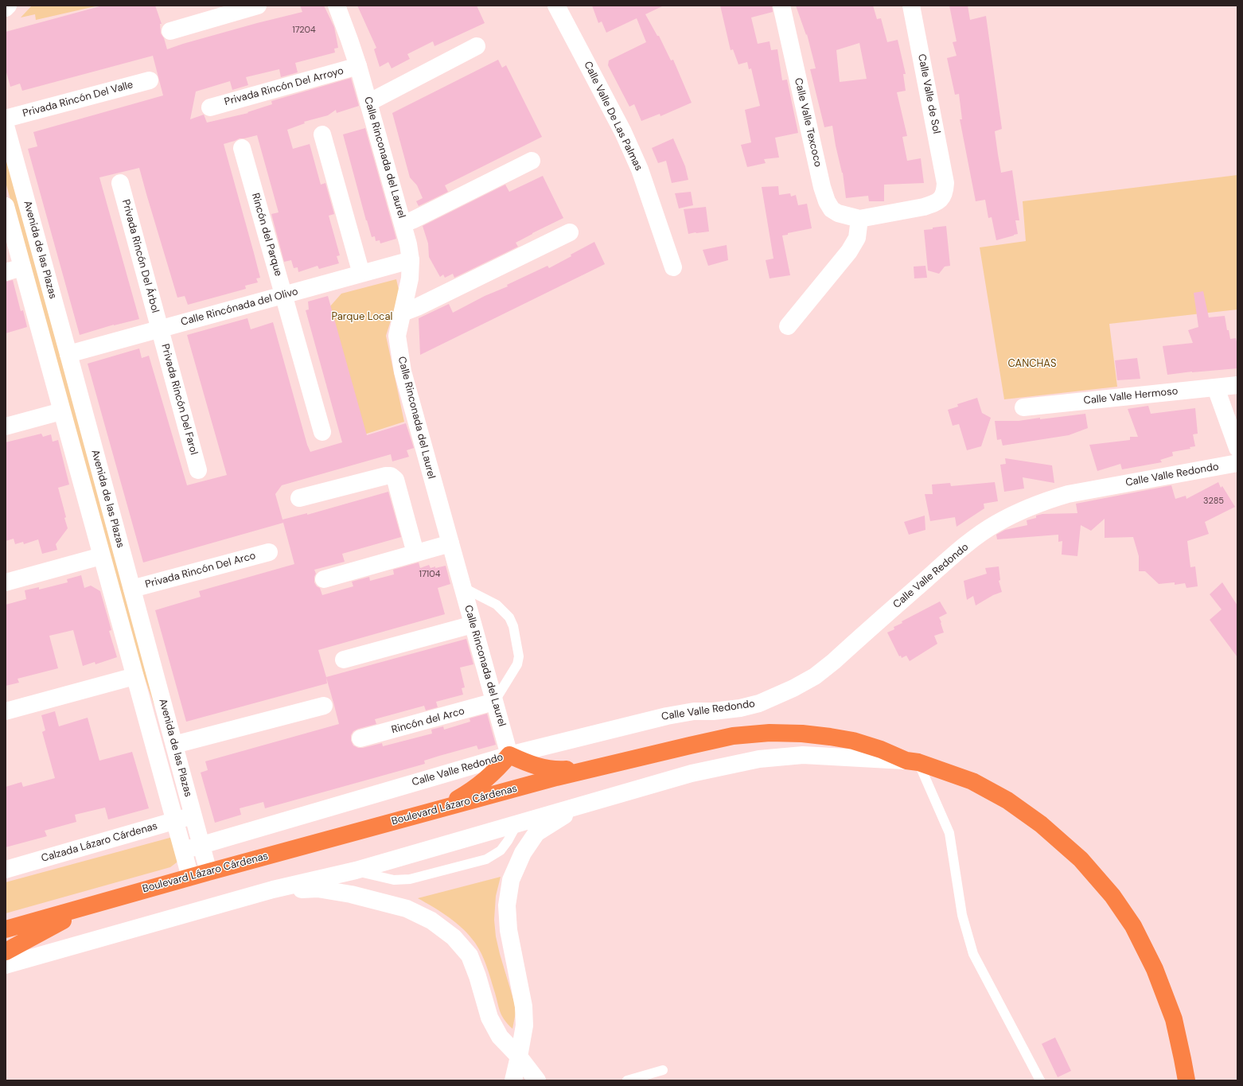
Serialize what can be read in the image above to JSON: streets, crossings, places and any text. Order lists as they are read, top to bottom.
{
  "streets": {
    "highway": ["Boulevard Lázaro Cárdenas"],
    "street": [
      "Privada Rincón Del Arroyo",
      "Calle Valle de Sol",
      "Privada Rincón Del Valle",
      "Calle Valle De Las Palmas",
      "Calle Valle Texcoco",
      "Calle Rinconada del Laurel",
      "Rincón del Parque",
      "Avenida de las Plazas",
      "Privada Rincón Del Árbol",
      "Calle Rincónada del Olivo",
      "Calle Valle Hermoso",
      "Privada Rincón Del Farol",
      "Calle Valle Redondo",
      "Privada Rincón Del Arco",
      "Rincón del Arco",
      "Calzada Lázaro Cárdenas"
    ]
  },
  "crossings": [
    ["Privada Rincón Del Arroyo", "Calle Rinconada del Laurel"],
    ["Calle Valle de Sol", "Calle Valle Texcoco"],
    ["Calle Rinconada del Laurel", "Calle Rincónada del Olivo"],
    ["Calle Rinconada del Laurel", "Calle Valle Redondo"],
    ["Calle Rinconada del Laurel", "Rincón del Arco"],
    ["Rincón del Parque", "Calle Rincónada del Olivo"],
    ["Avenida de las Plazas", "Calle Rincónada del Olivo"],
    ["Avenida de las Plazas", "Calle Valle Redondo"],
    ["Avenida de las Plazas", "Privada Rincón Del Arco"],
    ["Avenida de las Plazas", "Boulevard Lázaro Cárdenas"],
    ["Avenida de las Plazas", "Calzada Lázaro Cárdenas"],
    ["Privada Rincón Del Árbol", "Calle Rincónada del Olivo"],
    ["Privada Rincón Del Árbol", "Privada Rincón Del Farol"],
    ["Calle Rincónada del Olivo", "Privada Rincón Del Farol"]
  ],
  "parks": ["Parque Local", "CANCHAS"],
  "house_numbers": ["17204", "3285", "17104"]
}
